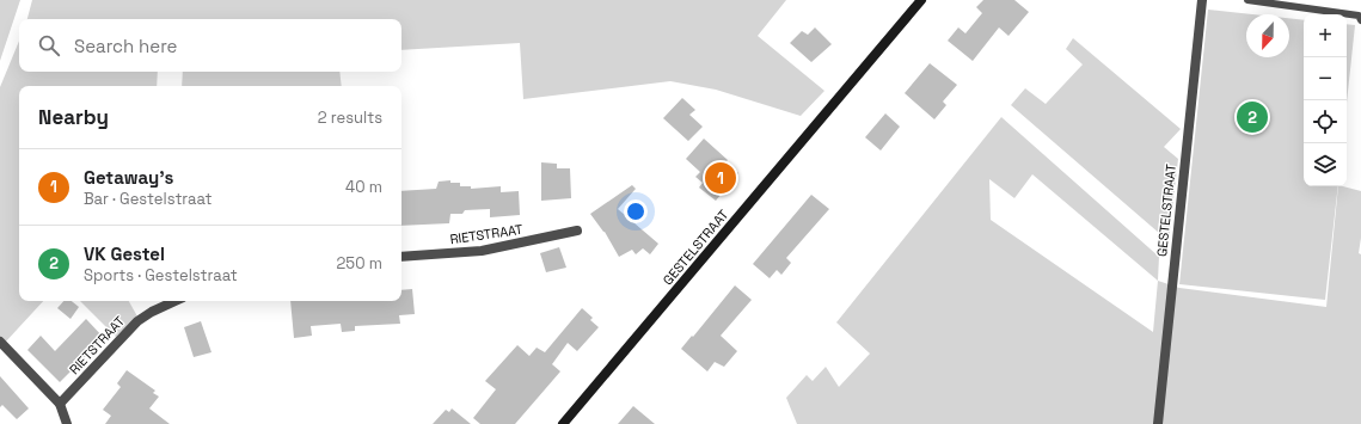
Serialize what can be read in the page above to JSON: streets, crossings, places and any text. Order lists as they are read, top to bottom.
{
  "streets": {
    "main road": ["GESTELSTRAAT"],
    "street": ["RIETSTRAAT"]
  },
  "north": "bottom",
  "page": {
    "map_buttons": ["+", "−"],
    "search": "Search here",
    "heading": ["Nearby", "2 results"],
    "pins": ["2", "1"],
    "list": [
      {
        "mark": "1",
        "name": "Getaway's",
        "note": "Bar · Gestelstraat",
        "value": "40 m"
      },
      {
        "mark": "2",
        "name": "VK Gestel",
        "note": "Sports · Gestelstraat",
        "value": "250 m"
      }
    ]
  }
}
